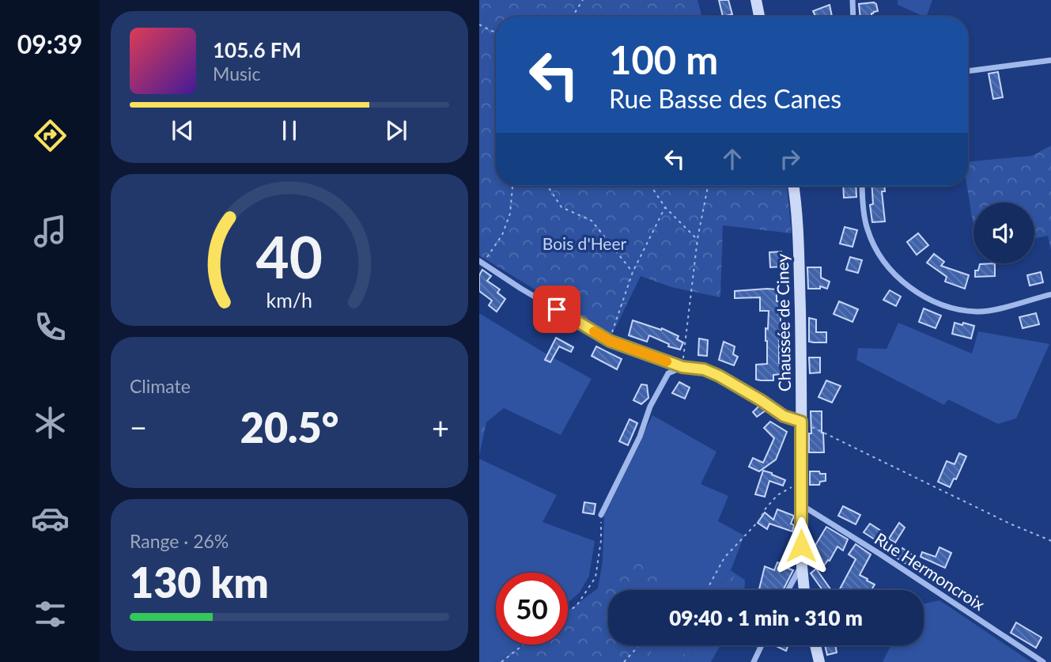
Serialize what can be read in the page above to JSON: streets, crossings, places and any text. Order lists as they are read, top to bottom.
{
  "streets": {
    "main road": ["Chaussée de Ciney"],
    "street": ["Rue Hermoncroix"]
  },
  "crossings": [
    ["Chaussée de Ciney", "Rue Hermoncroix"]
  ],
  "parks": ["Bois d'Heer"],
  "page": {
    "tabs": "09:39",
    "turn": ["100 m", "Rue Basse des Canes"],
    "song": ["105.6 FM", "Music"],
    "tile": [
      "Climate",
      ["Range · 26%", "130 km"]
    ],
    "heat": ["−", "20.5°", "+"],
    "limit": "50",
    "trip": "09:40 · 1 min · 310 m",
    "gauge": ["40", "km/h"]
  }
}
